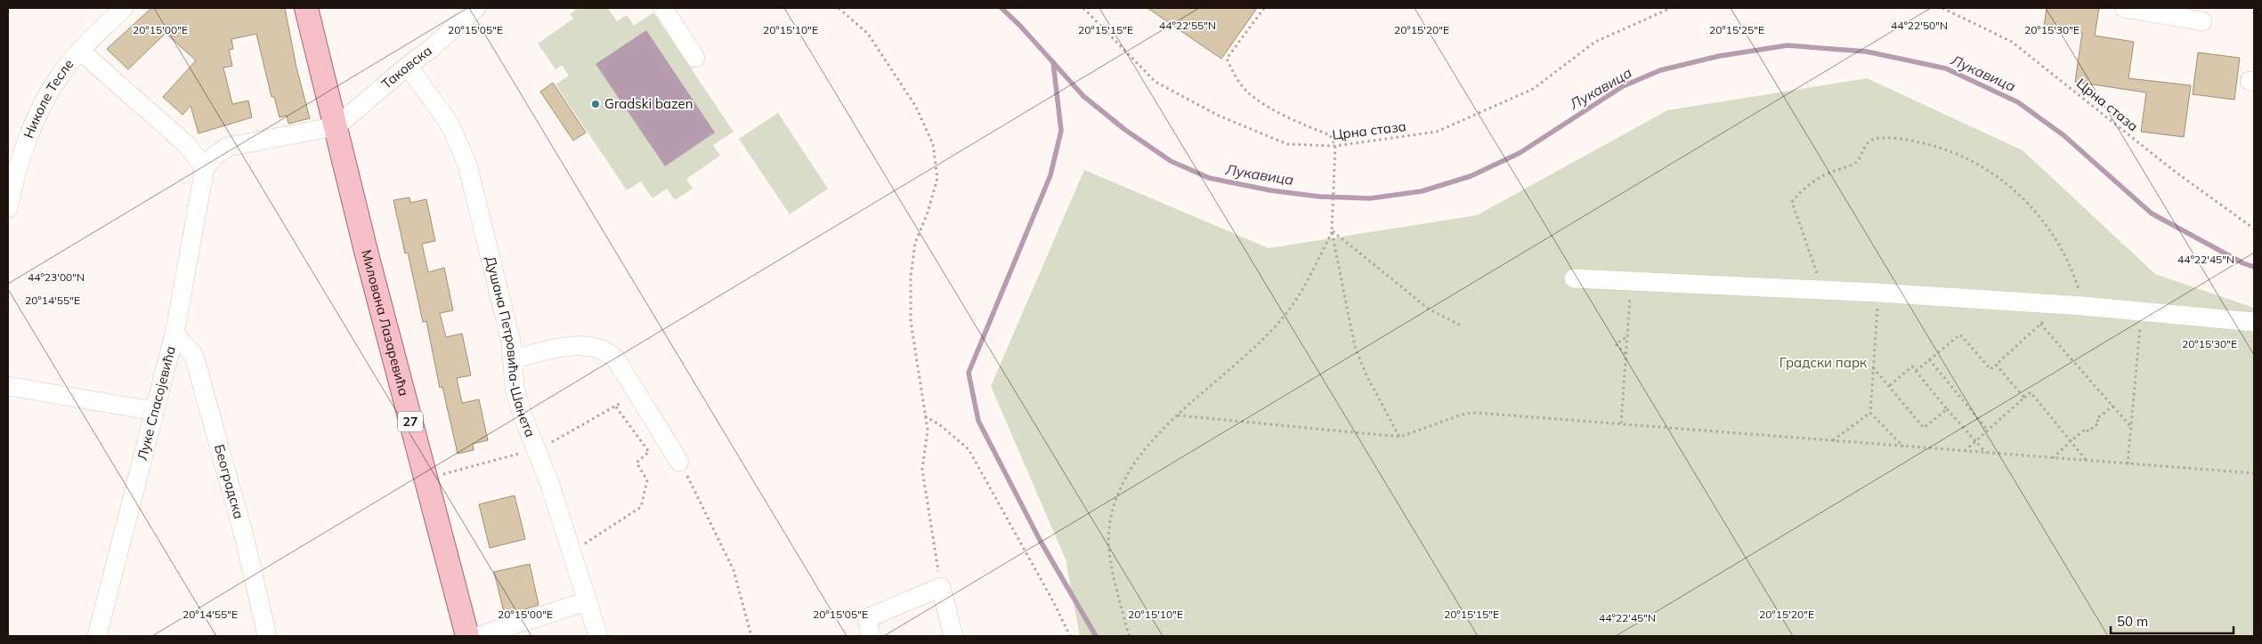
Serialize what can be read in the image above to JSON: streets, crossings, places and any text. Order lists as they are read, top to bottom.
{
  "streets": {
    "main road": ["Милована Лазаревића", "27"],
    "street": [
      "Таковска",
      "Николе Тесле",
      "Душана Петровића-Шанета",
      "Луке Спасојевића",
      "Београдска"
    ],
    "path": ["Црна стаза"]
  },
  "crossings": [
    ["Таковска", "Милована Лазаревића"],
    ["Таковска", "Душана Петровића-Шанета"],
    ["Луке Спасојевића", "Београдска"]
  ],
  "water": ["Лукавица"],
  "parks": ["Градски парк"],
  "places": ["Gradski bazen"],
  "scale_bar": "50 m",
  "coordinates": [
    "44°22'55\"N",
    "44°22'50\"N",
    "20°15'00\"E",
    "20°15'05\"E",
    "20°15'10\"E",
    "20°15'15\"E",
    "20°15'20\"E",
    "20°15'25\"E",
    "20°15'30\"E",
    "44°22'45\"N",
    "44°23'00\"N",
    "20°14'55\"E"
  ]
}
